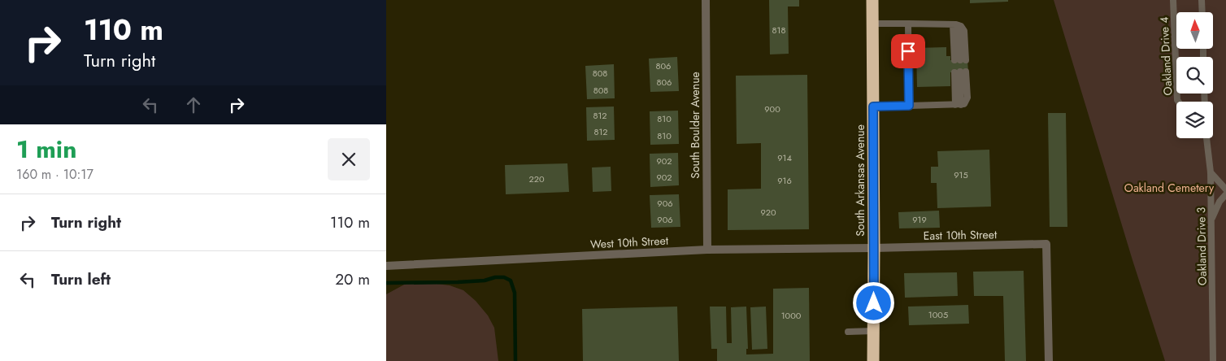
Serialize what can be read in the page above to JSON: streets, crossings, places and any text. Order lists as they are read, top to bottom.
{
  "streets": {
    "highway": ["South Arkansas Avenue"],
    "street": ["South Boulder Avenue", "East 10th Street", "West 10th Street"],
    "lane": ["Oakland Drive 4", "Oakland Drive 3"]
  },
  "crossings": [
    ["South Boulder Avenue", "West 10th Street"],
    ["South Arkansas Avenue", "East 10th Street"],
    ["South Arkansas Avenue", "West 10th Street"],
    ["East 10th Street", "West 10th Street"]
  ],
  "parks": ["Oakland Cemetery"],
  "house_numbers": [
    "818",
    "806",
    "808",
    "806",
    "808",
    "900",
    "812",
    "810",
    "812",
    "810",
    "914",
    "902",
    "915",
    "902",
    "220",
    "916",
    "906",
    "920",
    "906",
    "919",
    "1005",
    "1000"
  ],
  "north": "top",
  "page": {
    "turn": ["110 m", "Turn right"],
    "heading": ["1 min", "160 m · 10:17"],
    "list": [
      {
        "name": "Turn right",
        "value": "110 m"
      },
      {
        "name": "Turn left",
        "value": "20 m"
      }
    ]
  }
}
